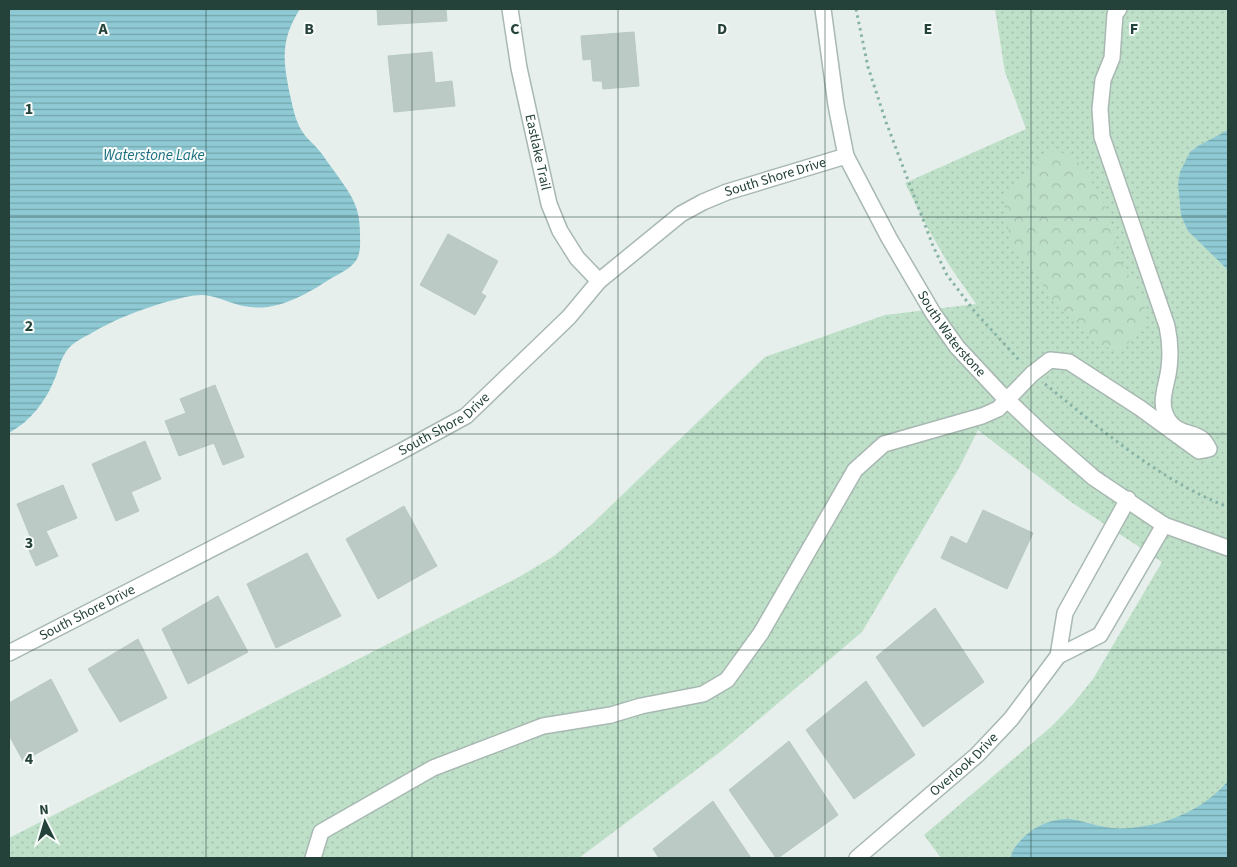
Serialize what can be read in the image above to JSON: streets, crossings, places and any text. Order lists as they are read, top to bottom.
{
  "streets": {
    "street": [
      "Eastlake Trail",
      "South Shore Drive",
      "South Waterstone",
      "Overlook Drive"
    ]
  },
  "crossings": [
    ["Eastlake Trail", "South Shore Drive"],
    ["South Shore Drive", "South Waterstone"],
    ["South Waterstone", "Overlook Drive"]
  ],
  "water": ["Waterstone Lake"],
  "north": "top",
  "grid": {
    "columns": [
      "A",
      "B",
      "C",
      "D",
      "E",
      "F"
    ],
    "rows": [
      "1",
      "2",
      "3",
      "4"
    ]
  }
}
